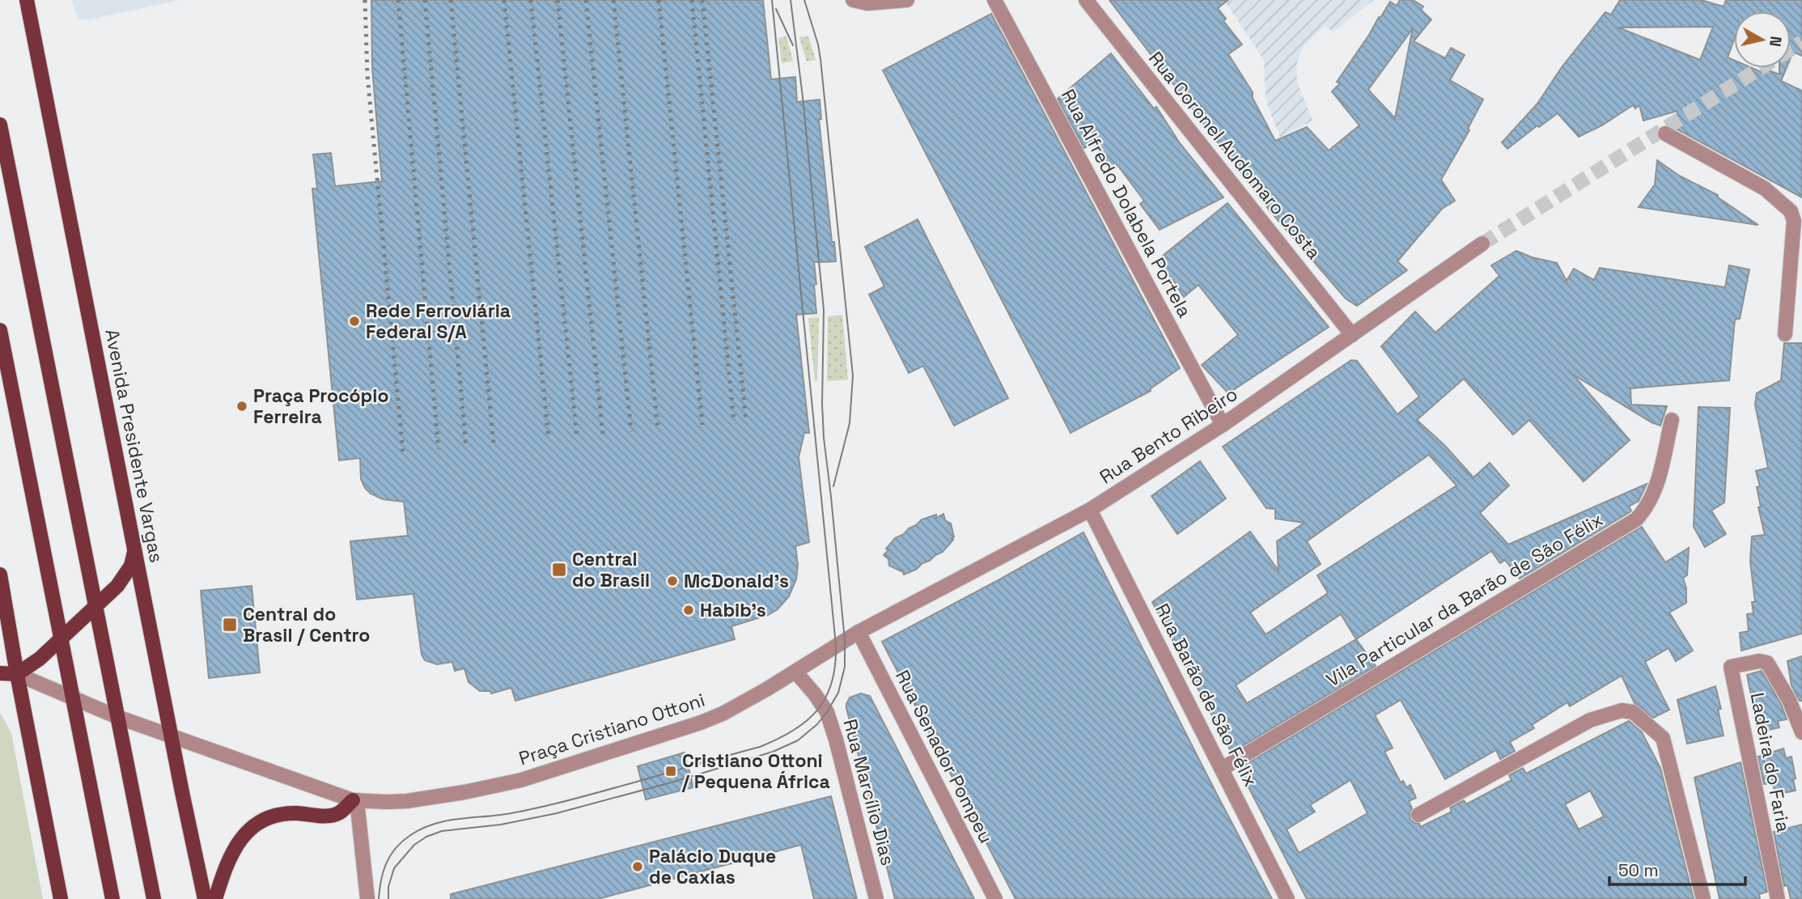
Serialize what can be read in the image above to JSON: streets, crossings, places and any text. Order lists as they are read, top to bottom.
{
  "streets": {
    "main road": ["Avenida Presidente Vargas"],
    "street": [
      "Rua Coronel Audomaro Costa",
      "Rua Alfredo Dolabela Portela",
      "Rua Bento Ribeiro",
      "Vila Particular da Barão de São Félix",
      "Rua Barão de São Félix",
      "Praça Cristiano Ottoni",
      "Rua Senador Pompeu",
      "Ladeira do Faria",
      "Rua Marcílio Dias"
    ]
  },
  "crossings": [
    ["Rua Coronel Audomaro Costa", "Rua Bento Ribeiro"],
    ["Rua Alfredo Dolabela Portela", "Rua Bento Ribeiro"],
    ["Rua Bento Ribeiro", "Rua Barão de São Félix"],
    ["Rua Bento Ribeiro", "Praça Cristiano Ottoni"],
    ["Rua Bento Ribeiro", "Rua Senador Pompeu"],
    ["Vila Particular da Barão de São Félix", "Rua Barão de São Félix"],
    ["Praça Cristiano Ottoni", "Rua Senador Pompeu"],
    ["Praça Cristiano Ottoni", "Rua Marcílio Dias"]
  ],
  "places": {
    "other": [
      "Rede Ferroviária Federal S/A",
      "Praça Procópio Ferreira",
      "McDonald's",
      "Habib's",
      "Palácio Duque de Caxias"
    ],
    "transit": ["Central do Brasil", "Central do Brasil / Centro", "Cristiano Ottoni / Pequena África"]
  },
  "scale_bar": "50 m",
  "north": "right"
}
